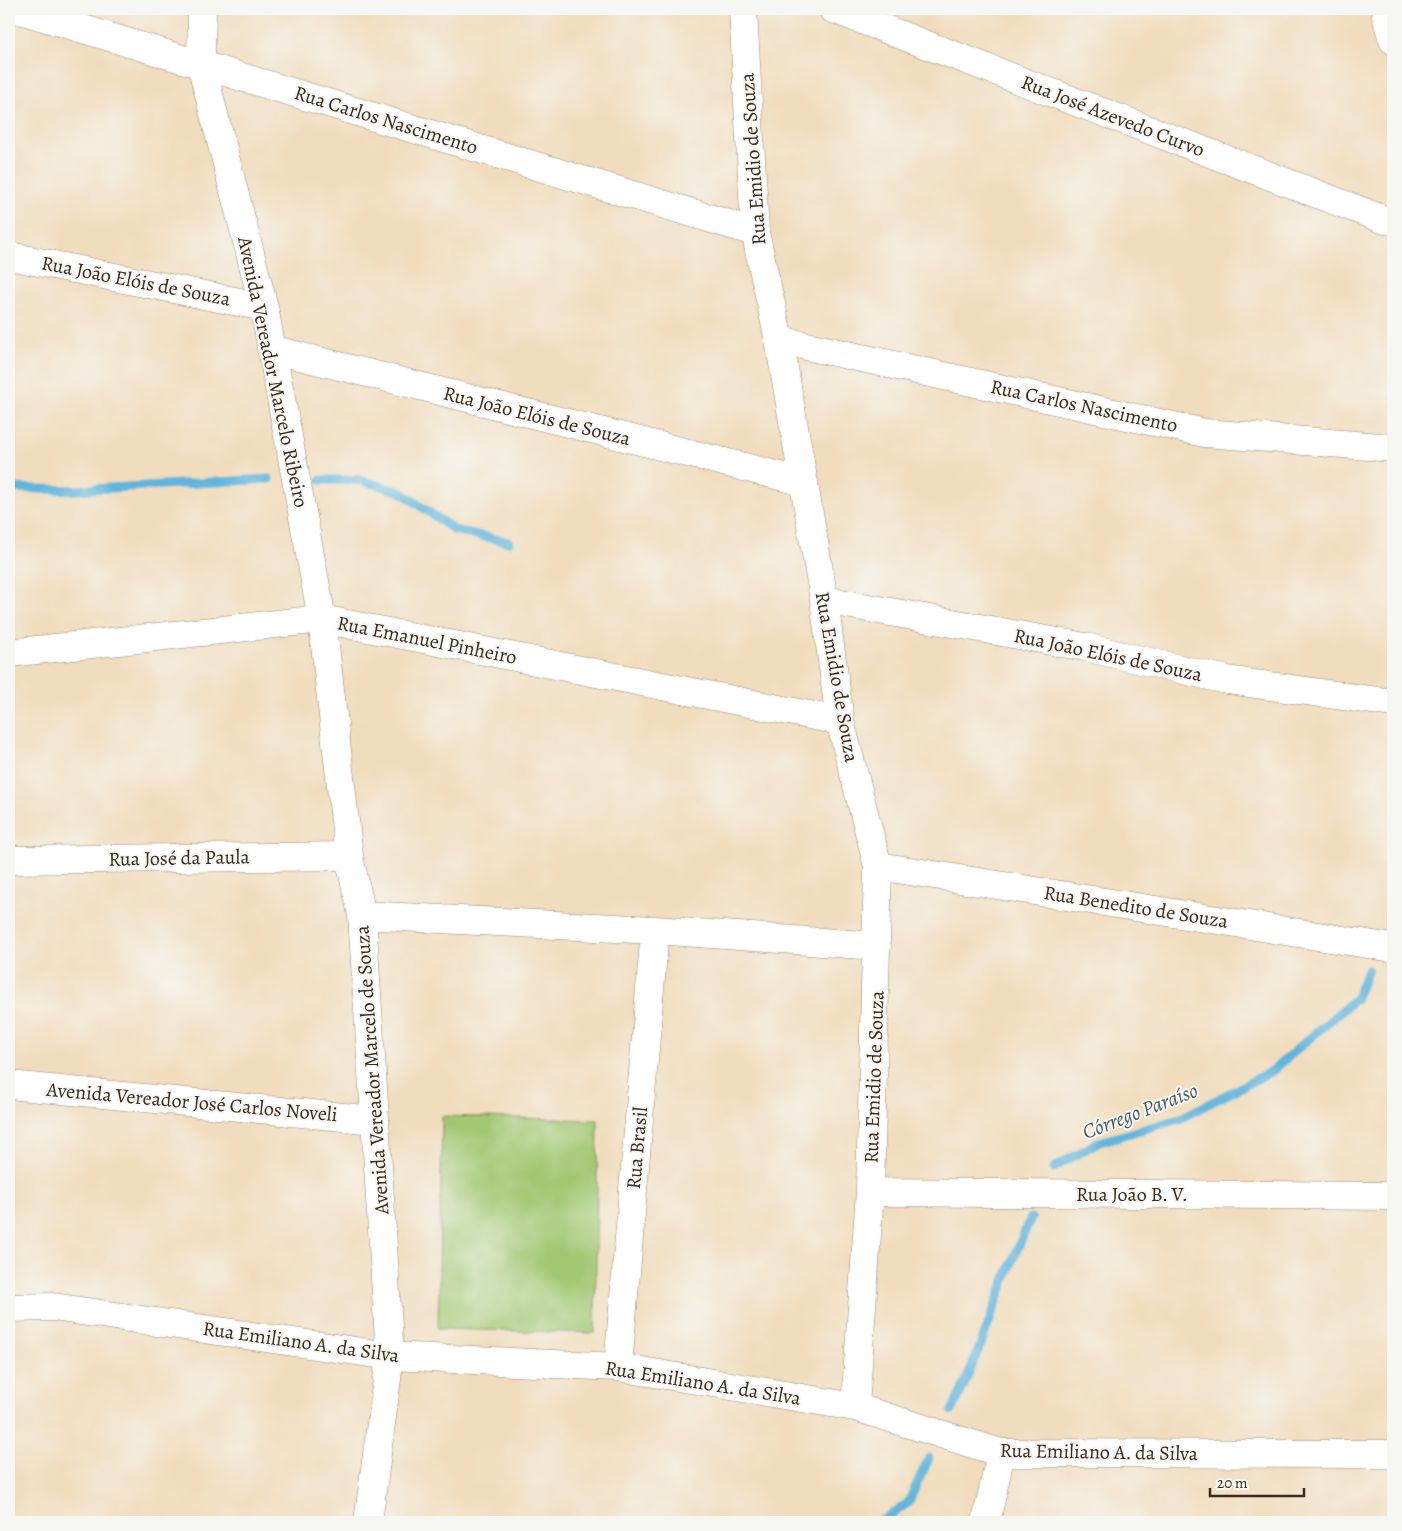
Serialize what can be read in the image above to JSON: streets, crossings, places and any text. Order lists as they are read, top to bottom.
{
  "streets": {
    "street": [
      "Rua José Azevedo Curvo",
      "Rua Carlos Nascimento",
      "Rua Emidio de Souza",
      "Rua João Elóis de Souza",
      "Avenida Vereador Marcelo Ribeiro",
      "Rua Emanuel Pinheiro",
      "Rua José da Paula",
      "Rua Benedito de Souza",
      "Avenida Vereador Marcelo de Souza",
      "Avenida Vereador José Carlos Noveli",
      "Rua Brasil",
      "Rua João B. V.",
      "Rua Emiliano A. da Silva"
    ]
  },
  "crossings": [
    ["Rua Carlos Nascimento", "Rua Emidio de Souza"],
    ["Rua Carlos Nascimento", "Avenida Vereador Marcelo Ribeiro"],
    ["Rua Emidio de Souza", "Rua João Elóis de Souza"],
    ["Rua Emidio de Souza", "Rua Emanuel Pinheiro"],
    ["Rua Emidio de Souza", "Rua Benedito de Souza"],
    ["Rua Emidio de Souza", "Rua João B. V."],
    ["Rua Emidio de Souza", "Rua Emiliano A. da Silva"],
    ["Rua João Elóis de Souza", "Avenida Vereador Marcelo Ribeiro"],
    ["Avenida Vereador Marcelo Ribeiro", "Rua Emanuel Pinheiro"],
    ["Avenida Vereador Marcelo Ribeiro", "Avenida Vereador Marcelo de Souza"],
    ["Rua Emanuel Pinheiro", "Avenida Vereador Marcelo de Souza"],
    ["Rua José da Paula", "Avenida Vereador Marcelo de Souza"],
    ["Avenida Vereador Marcelo de Souza", "Avenida Vereador José Carlos Noveli"],
    ["Avenida Vereador Marcelo de Souza", "Rua Emiliano A. da Silva"],
    ["Rua Brasil", "Rua Emiliano A. da Silva"]
  ],
  "water": ["Córrego Paraíso"],
  "scale_bar": "20 m"
}
